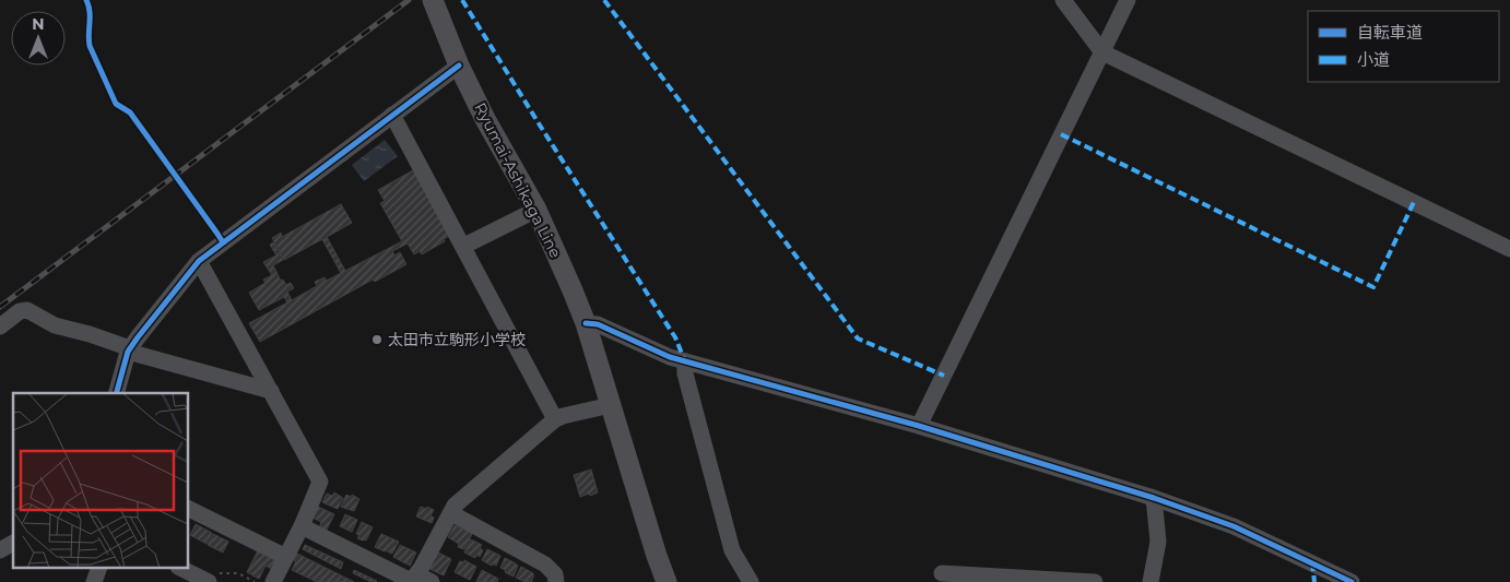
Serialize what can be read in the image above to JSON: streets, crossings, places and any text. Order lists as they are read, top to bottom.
{
  "streets": {
    "main road": ["Ryumai-Ashikaga Line"]
  },
  "places": ["太田市立駒形小学校"],
  "legend": ["自転車道", "小道"],
  "north": "top"
}
